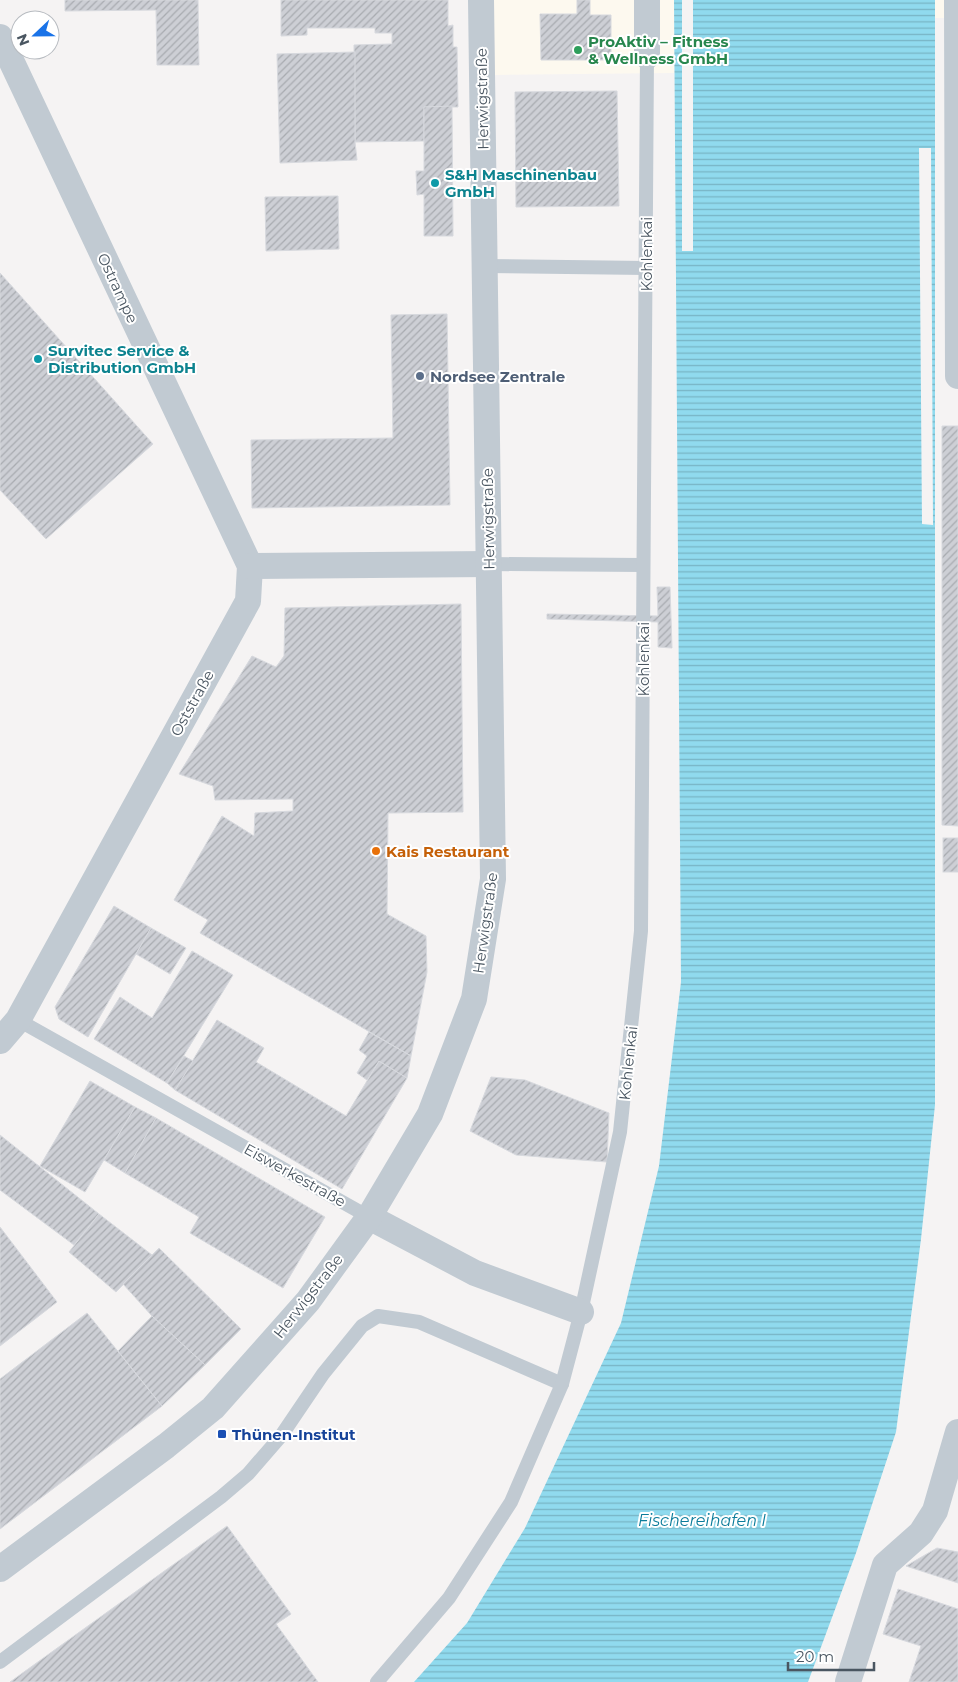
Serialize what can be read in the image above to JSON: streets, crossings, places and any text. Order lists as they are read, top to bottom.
{
  "streets": {
    "street": [
      "Herwigstraße",
      "Kohlenkai",
      "Ostrampe",
      "Oststraße",
      "Eiswerkestraße"
    ]
  },
  "crossings": [
    ["Herwigstraße", "Eiswerkestraße"],
    ["Kohlenkai", "Eiswerkestraße"],
    ["Ostrampe", "Oststraße"],
    ["Oststraße", "Eiswerkestraße"]
  ],
  "water": ["Fischereihafen I"],
  "places": {
    "other": [
      "ProAktiv – Fitness & Wellness GmbH",
      "S&H Maschinenbau GmbH",
      "Survitec Service & Distribution GmbH",
      "Nordsee Zentrale",
      "Kais Restaurant"
    ],
    "transit": ["Thünen-Institut"]
  },
  "scale_bar": "20 m",
  "north": "left"
}
